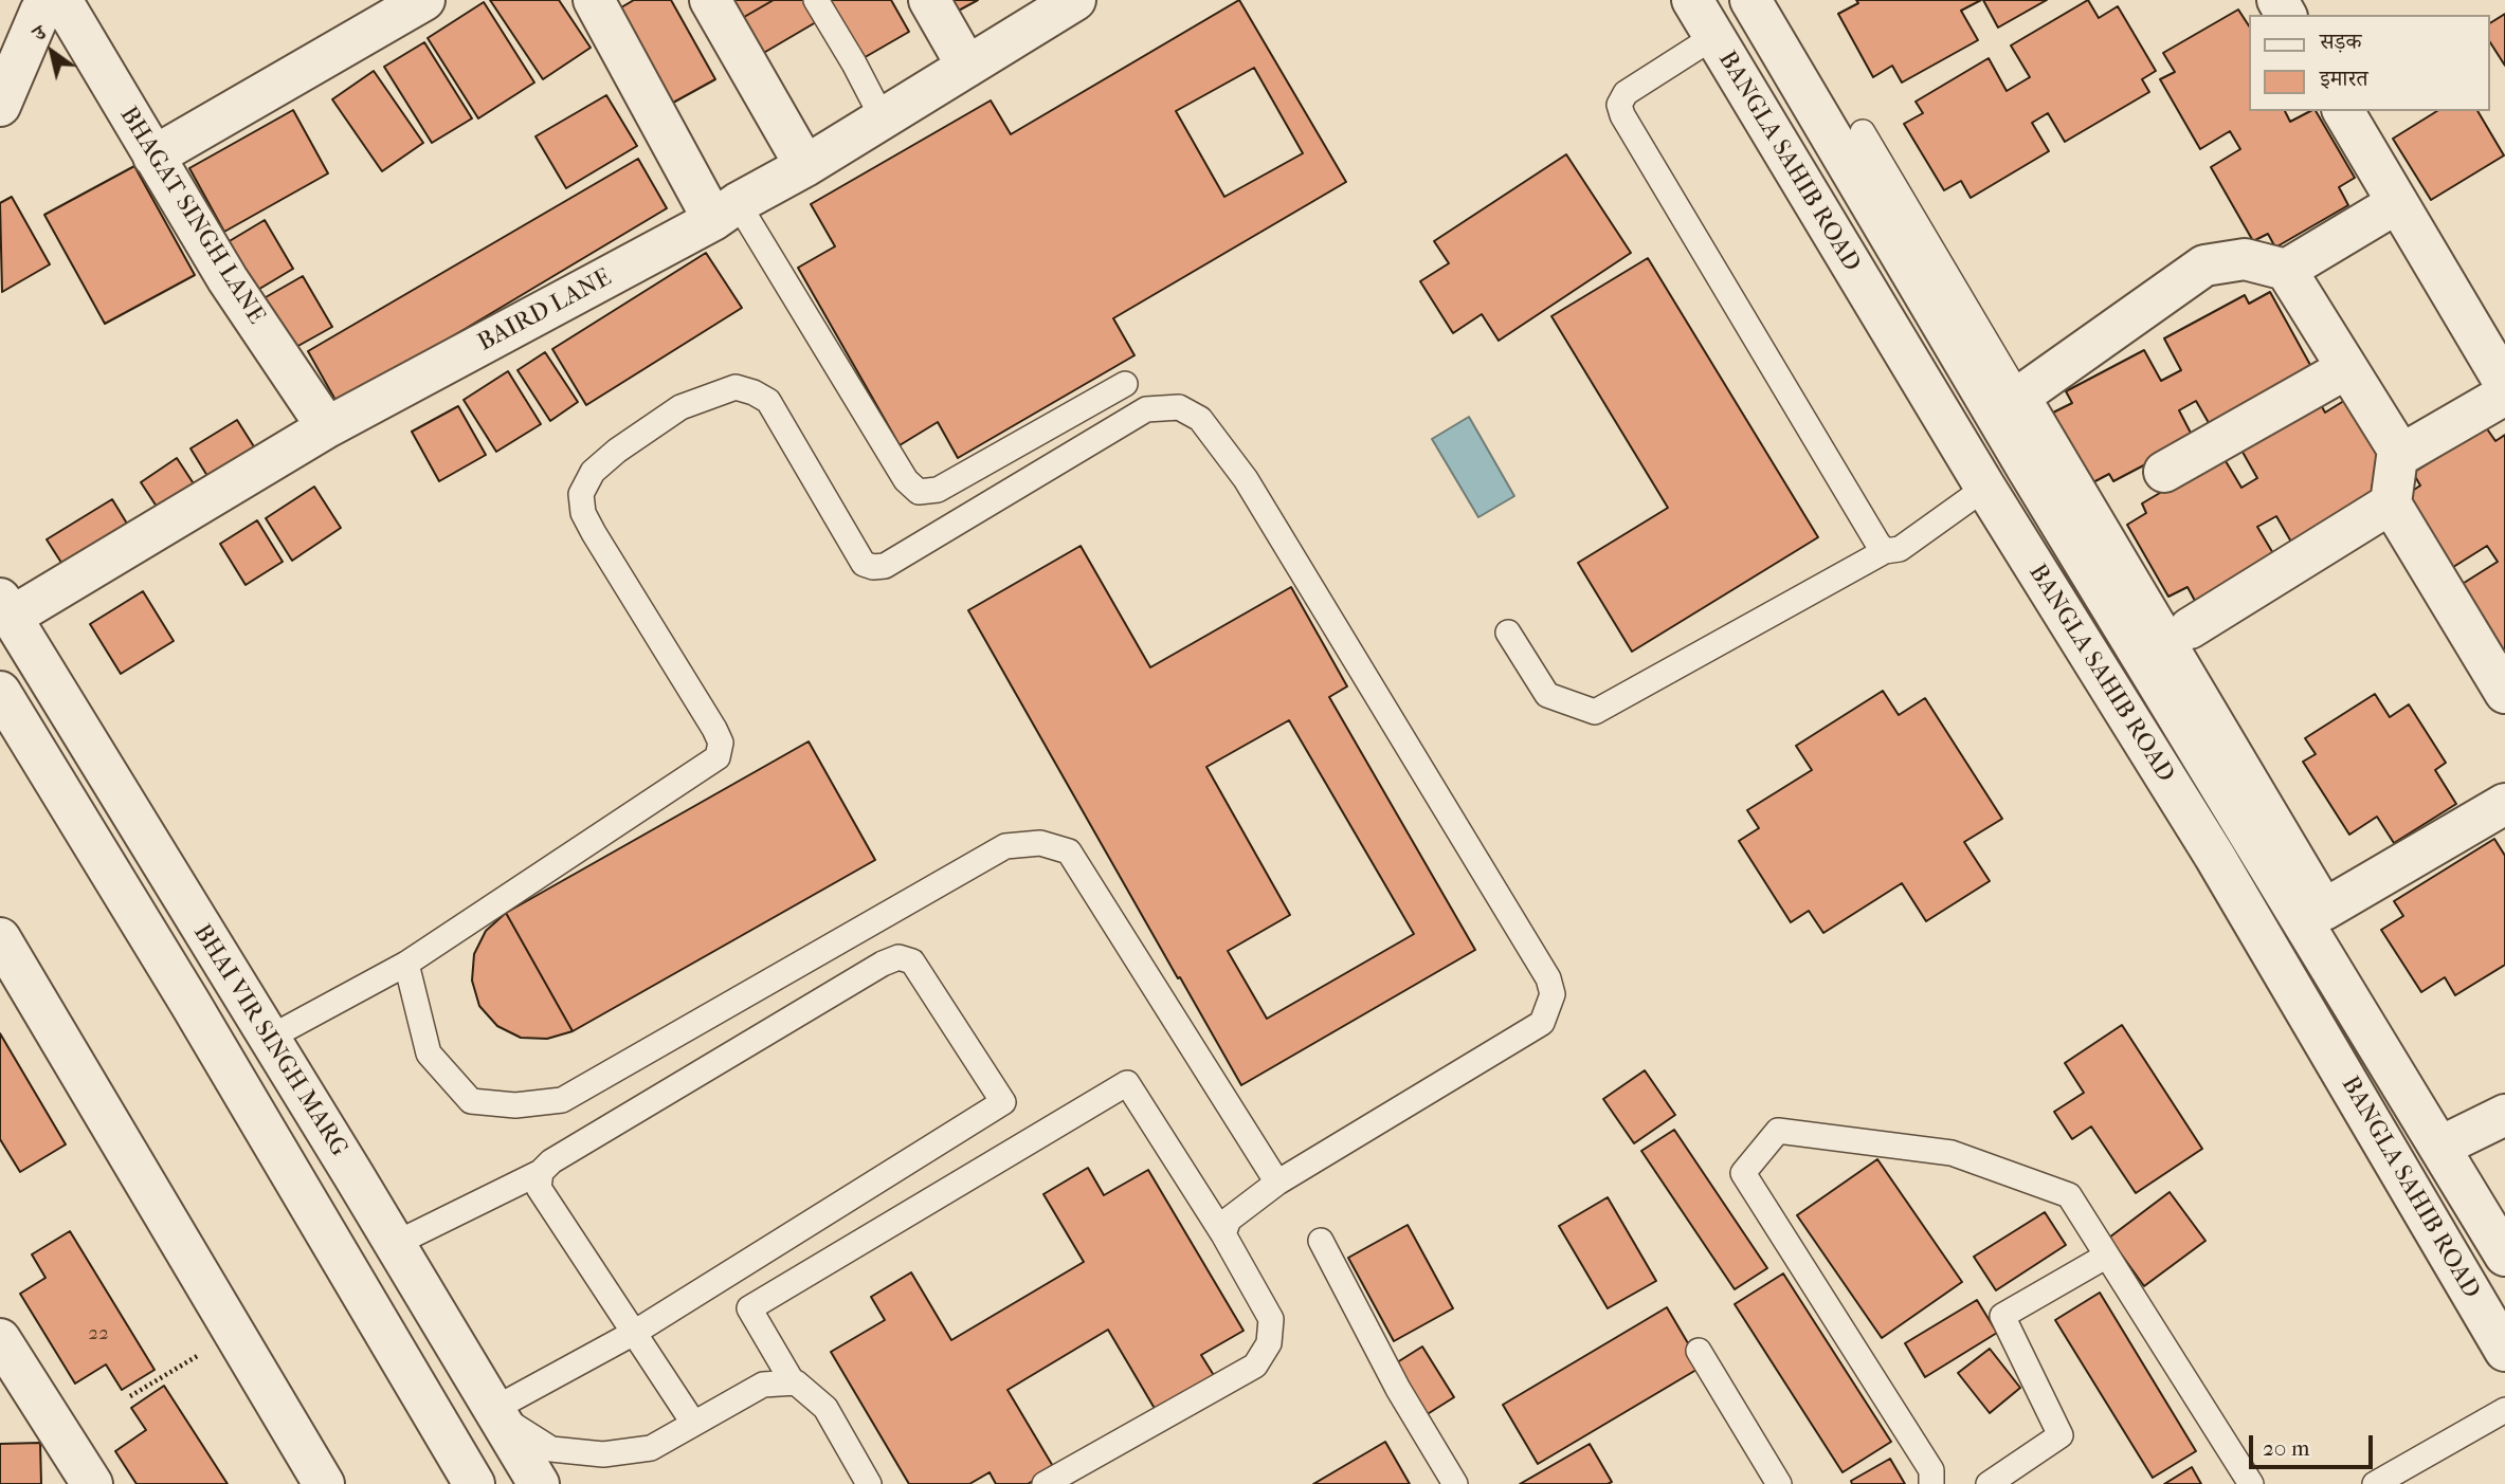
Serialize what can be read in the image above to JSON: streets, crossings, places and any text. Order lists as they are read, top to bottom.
{
  "streets": {
    "street": [
      "BANGLA SAHIB ROAD",
      "BHAGAT SINGH LANE",
      "BAIRD LANE",
      "BHAI VIR SINGH MARG"
    ]
  },
  "crossings": [
    ["BHAGAT SINGH LANE", "BAIRD LANE"],
    ["BAIRD LANE", "BHAI VIR SINGH MARG"]
  ],
  "house_numbers": ["22"],
  "legend": ["सड़क", "इमारत"],
  "scale_bar": "20 m",
  "north": "top left"
}
